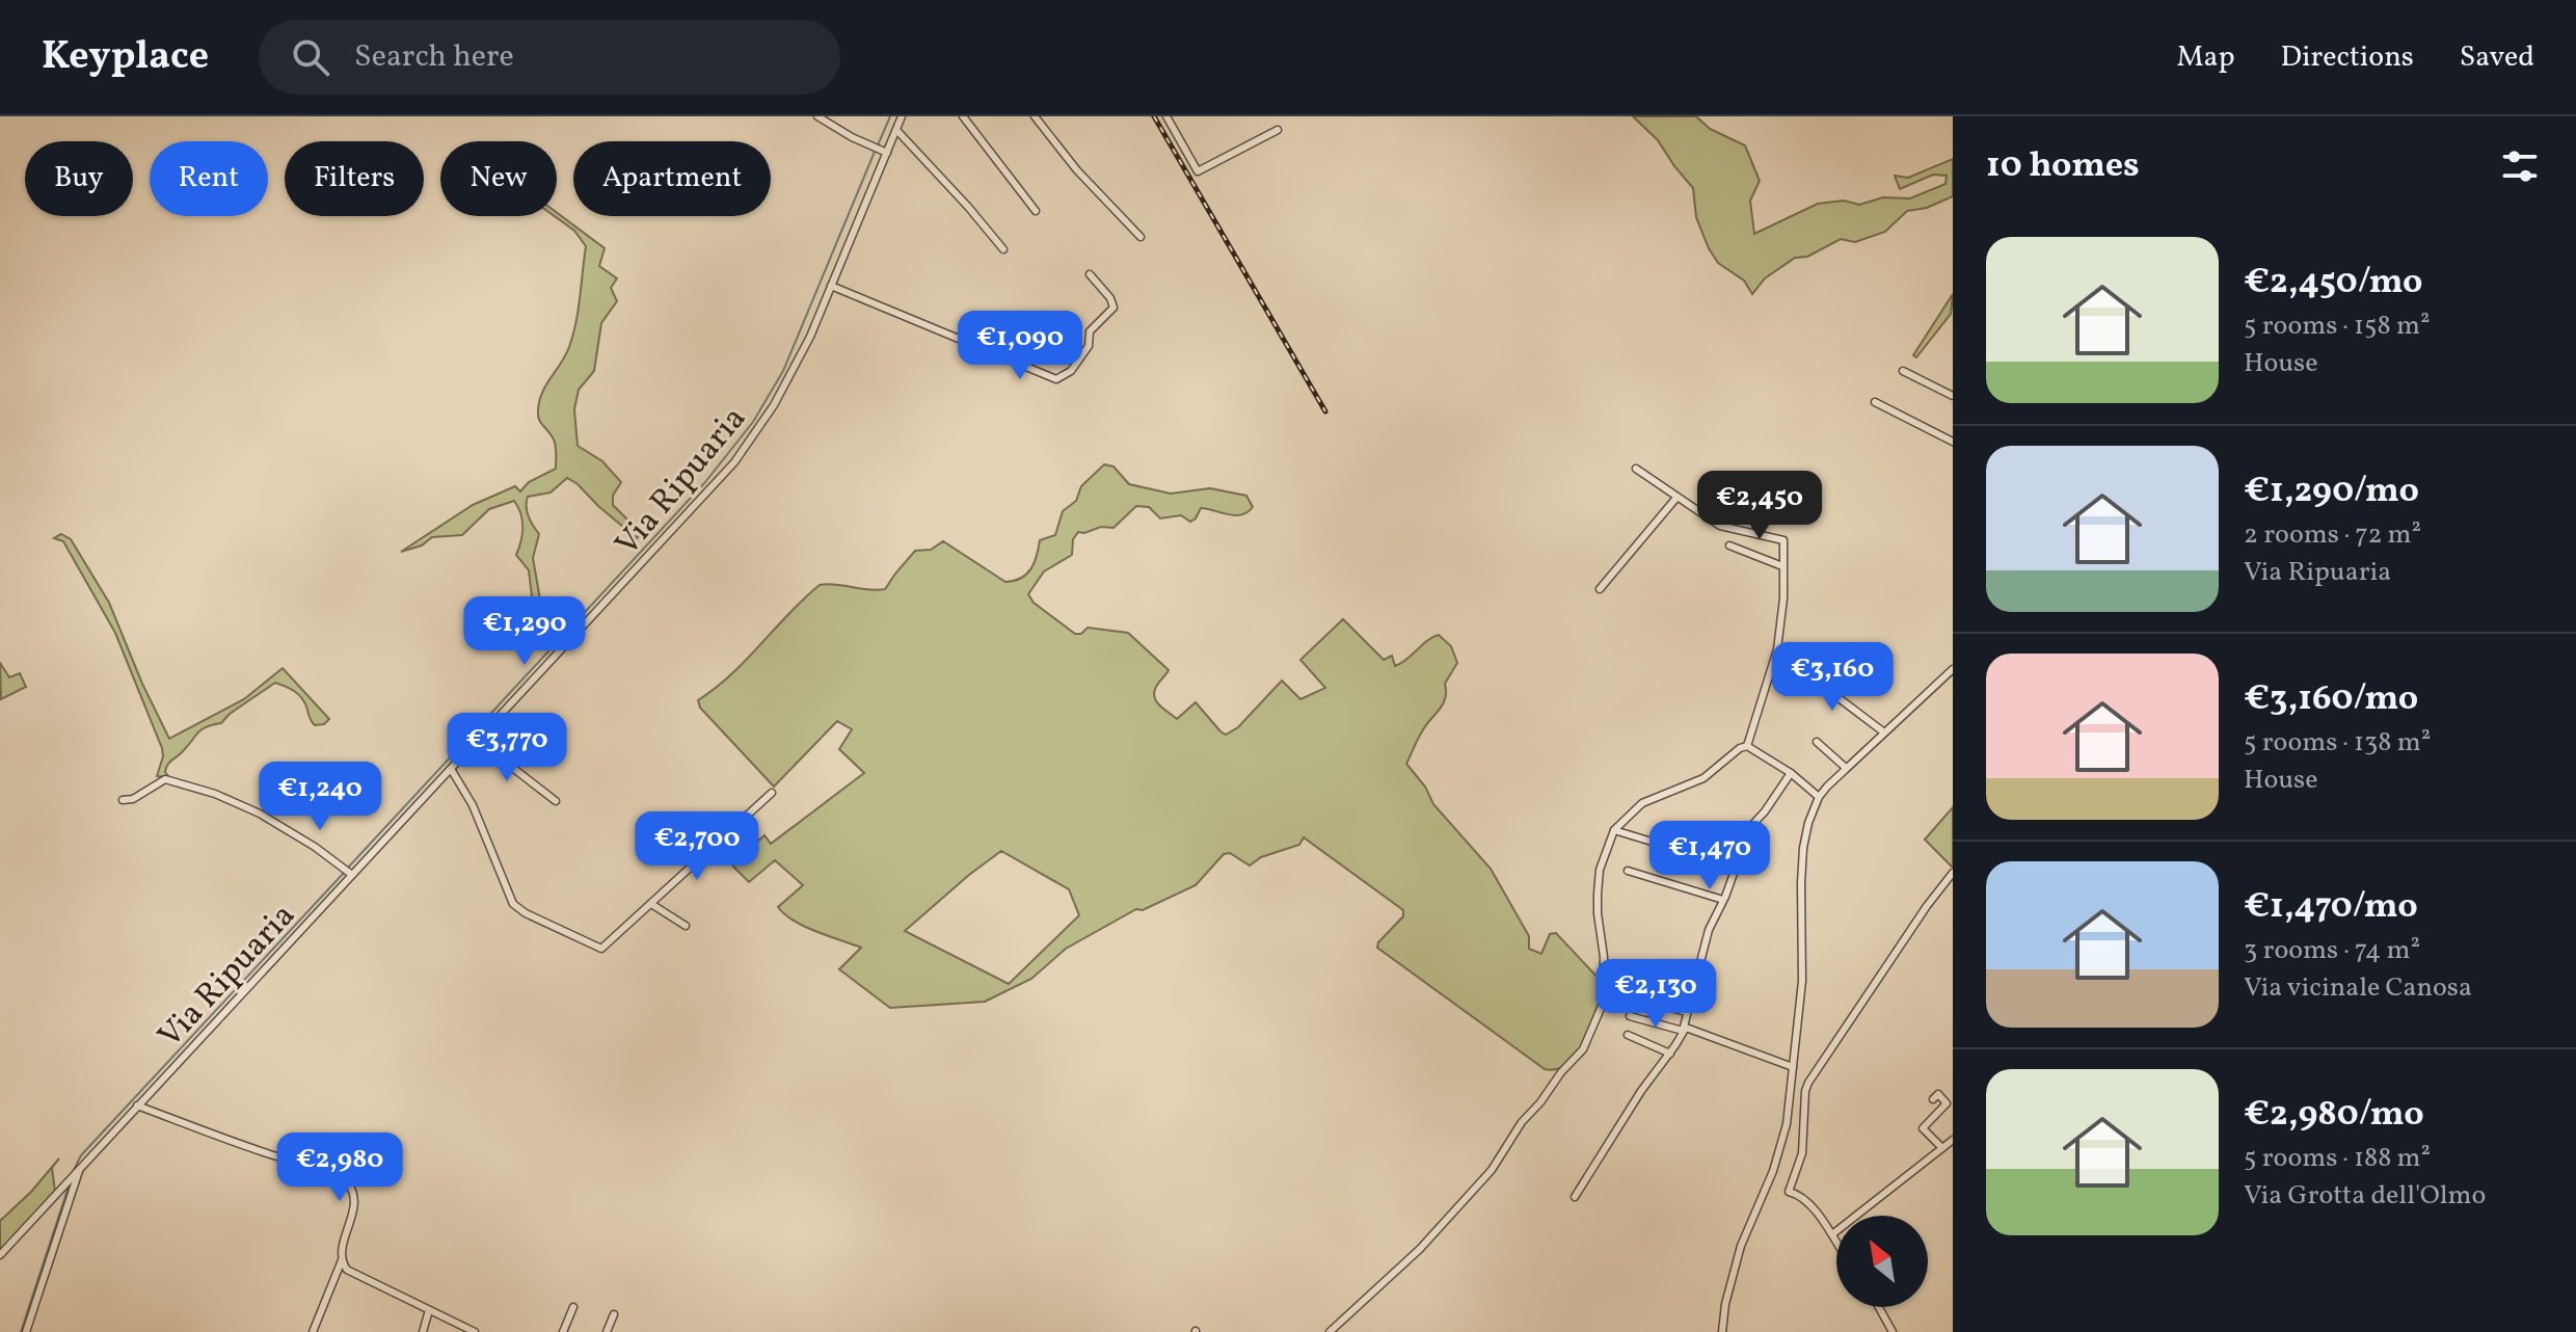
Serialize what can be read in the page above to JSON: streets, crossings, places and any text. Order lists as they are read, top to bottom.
{
  "streets": {
    "street": ["Via Ripuaria"]
  },
  "north": "top left",
  "page": {
    "header": "Keyplace",
    "search": "Search here",
    "nav": ["Map", "Directions", "Saved"],
    "heading": "10 homes",
    "chip": [
      "Buy",
      "Rent",
      "Filters",
      "New",
      "Apartment"
    ],
    "list": [
      {
        "name": "€2,450/mo",
        "note": "5 rooms · 158 m² · House"
      },
      {
        "name": "€1,290/mo",
        "note": "2 rooms · 72 m² · Via Ripuaria"
      },
      {
        "name": "€3,160/mo",
        "note": "5 rooms · 138 m² · House"
      },
      {
        "name": "€1,470/mo",
        "note": "3 rooms · 74 m² · Via vicinale Canosa"
      },
      {
        "name": "€2,980/mo",
        "note": "5 rooms · 188 m² · Via Grotta dell'Olmo"
      }
    ],
    "price": [
      "€1,090",
      "€2,450",
      "€1,290",
      "€3,160",
      "€3,770",
      "€1,240",
      "€2,700",
      "€1,470",
      "€2,130",
      "€2,980"
    ]
  }
}
